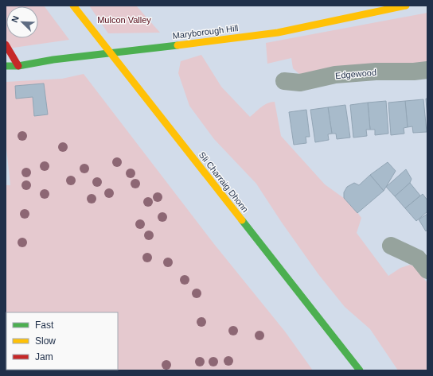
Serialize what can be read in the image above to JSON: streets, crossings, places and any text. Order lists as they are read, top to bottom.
{
  "streets": {
    "main road": ["Maryborough Hill", "Sli Charraig Dhonn"],
    "street": ["Edgewood"]
  },
  "parks": ["Mulcon Valley"],
  "legend": ["Fast", "Slow", "Jam"],
  "north": "top left"
}
